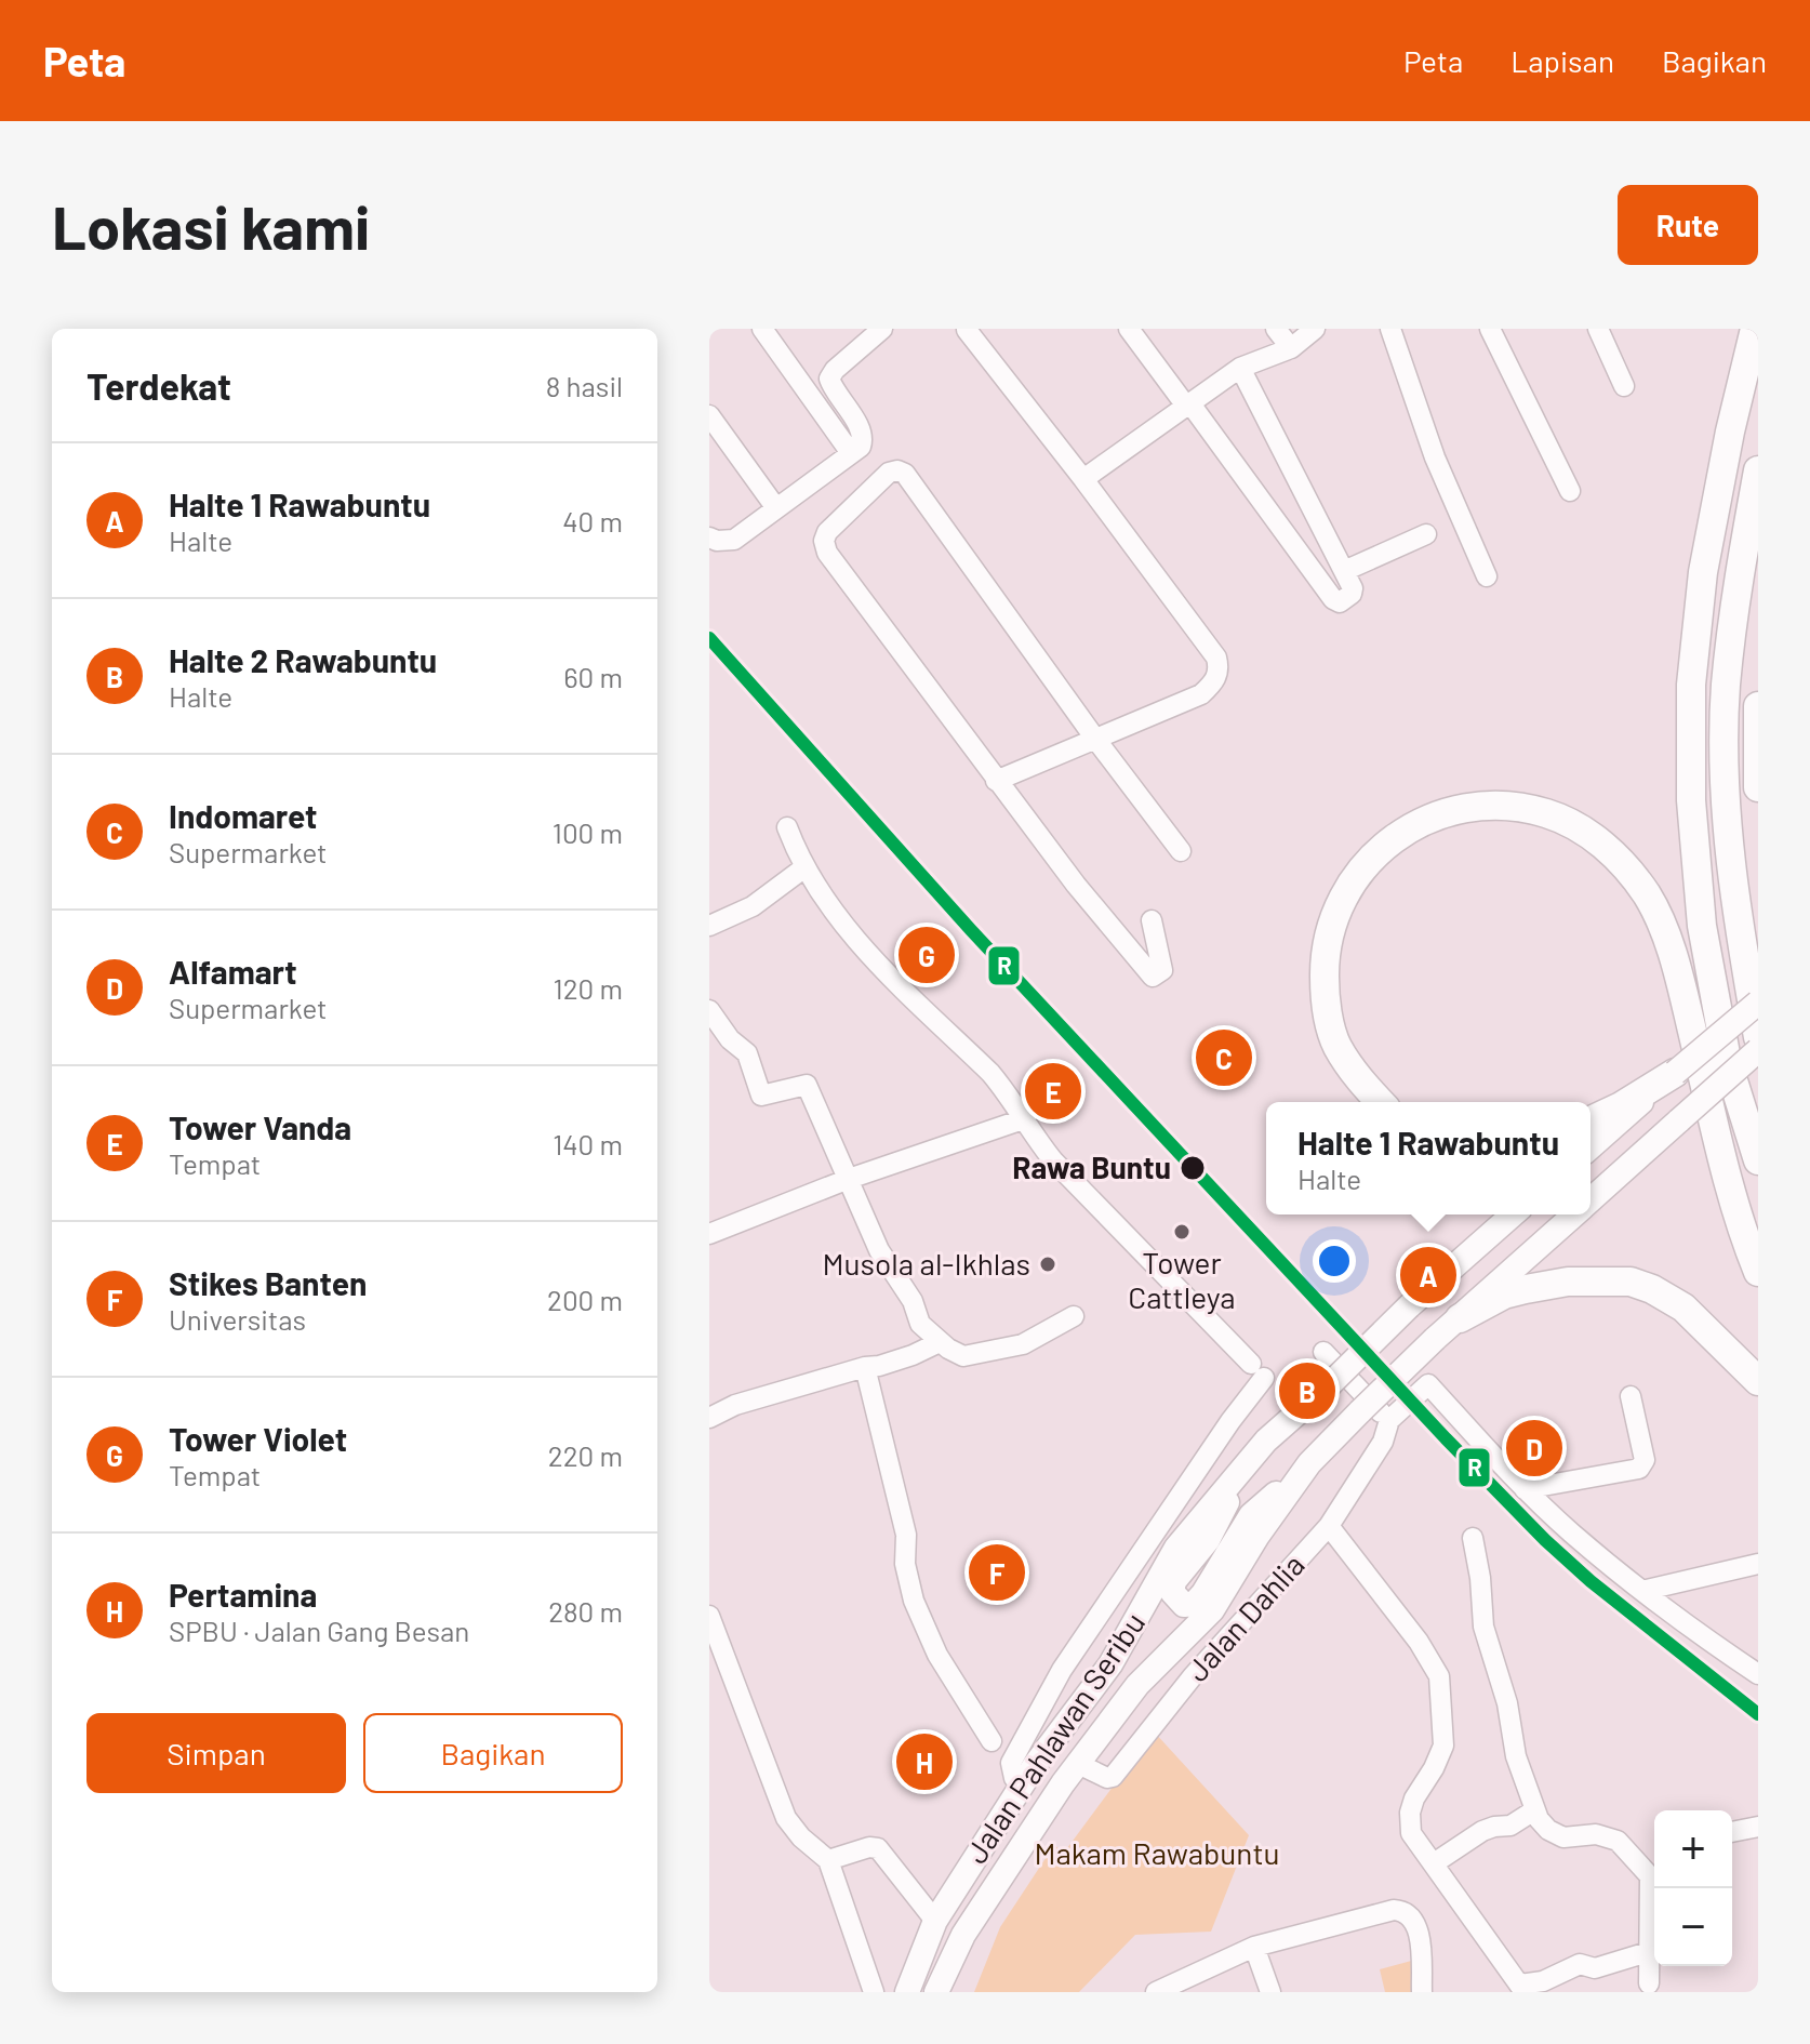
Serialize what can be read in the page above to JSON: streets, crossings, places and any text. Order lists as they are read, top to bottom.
{
  "streets": {
    "main road": ["Jalan Pahlawan Seribu"],
    "street": ["Jalan Dahlia"]
  },
  "crossings": [
    ["Jalan Dahlia", "Jalan Pahlawan Seribu"]
  ],
  "parks": ["Makam Rawabuntu"],
  "places": ["Rawa Buntu", "Tower Cattleya", "Musola al-Ikhlas"],
  "lines": ["transit line R"],
  "page": {
    "header": "Peta",
    "nav": ["Peta", "Lapisan", "Bagikan"],
    "buttons": [
      "Rute",
      ["Simpan", "Bagikan"]
    ],
    "title": "Lokasi kami",
    "heading": ["Terdekat", "8 hasil"],
    "list": [
      {
        "mark": "A",
        "name": "Halte 1 Rawabuntu",
        "note": "Halte",
        "value": "40 m"
      },
      {
        "mark": "B",
        "name": "Halte 2 Rawabuntu",
        "note": "Halte",
        "value": "60 m"
      },
      {
        "mark": "C",
        "name": "Indomaret",
        "note": "Supermarket",
        "value": "100 m"
      },
      {
        "mark": "D",
        "name": "Alfamart",
        "note": "Supermarket",
        "value": "120 m"
      },
      {
        "mark": "E",
        "name": "Tower Vanda",
        "note": "Tempat",
        "value": "140 m"
      },
      {
        "mark": "F",
        "name": "Stikes Banten",
        "note": "Universitas",
        "value": "200 m"
      },
      {
        "mark": "G",
        "name": "Tower Violet",
        "note": "Tempat",
        "value": "220 m"
      },
      {
        "mark": "H",
        "name": "Pertamina",
        "note": "SPBU · Jalan Gang Besan",
        "value": "280 m"
      }
    ],
    "pins": [
      "G",
      "C",
      "E",
      "A",
      "B",
      "D",
      "F",
      "H"
    ],
    "popup": ["Halte 1 Rawabuntu", "Halte"],
    "map_buttons": ["+", "−"]
  }
}
